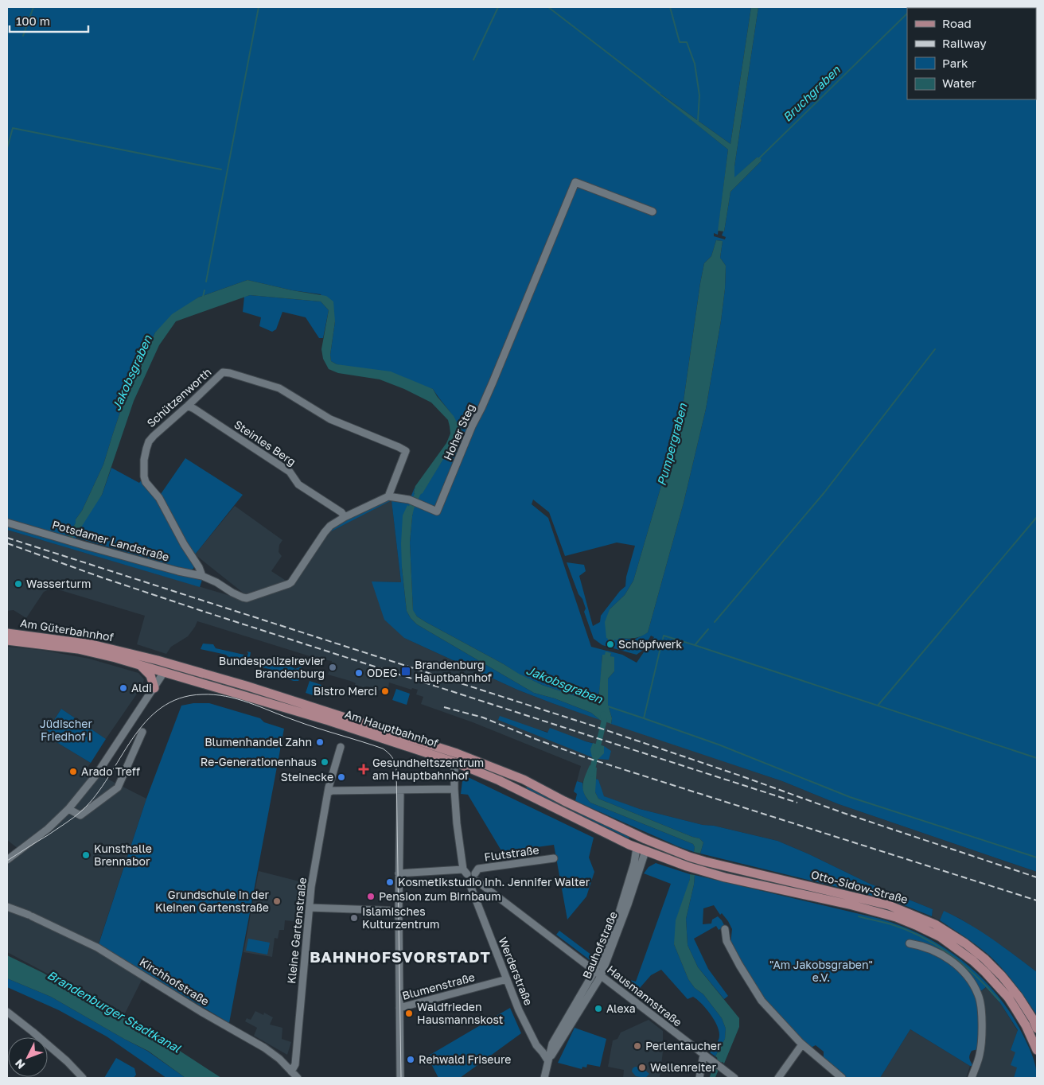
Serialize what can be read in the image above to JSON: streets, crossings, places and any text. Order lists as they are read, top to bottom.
{
  "streets": {
    "main road": ["Am Güterbahnhof", "Am Hauptbahnhof", "Otto-Sidow-Straße"],
    "street": [
      "Schützenworth",
      "Hoher Steg",
      "Steinles Berg",
      "Potsdamer Landstraße",
      "Flutstraße",
      "Kleine Gartenstraße",
      "Bauhofstraße",
      "Werderstraße",
      "Kirchhofstraße",
      "Blumenstraße",
      "Hausmannstraße"
    ]
  },
  "crossings": [
    ["Schützenworth", "Hoher Steg"],
    ["Schützenworth", "Steinles Berg"],
    ["Schützenworth", "Potsdamer Landstraße"],
    ["Am Güterbahnhof", "Am Hauptbahnhof"],
    ["Am Hauptbahnhof", "Otto-Sidow-Straße"],
    ["Am Hauptbahnhof", "Bauhofstraße"],
    ["Am Hauptbahnhof", "Werderstraße"],
    ["Flutstraße", "Werderstraße"],
    ["Flutstraße", "Hausmannstraße"],
    ["Otto-Sidow-Straße", "Bauhofstraße"],
    ["Kleine Gartenstraße", "Kirchhofstraße"],
    ["Bauhofstraße", "Werderstraße"],
    ["Bauhofstraße", "Hausmannstraße"],
    ["Werderstraße", "Blumenstraße"],
    ["Werderstraße", "Hausmannstraße"]
  ],
  "districts": ["BAHNHOFSVORSTADT"],
  "water": [
    "Bruchgraben",
    "Jakobsgraben",
    "Pumpergraben",
    "Brandenburger Stadtkanal"
  ],
  "parks": ["Jüdischer Friedhof I", "\"Am Jakobsgraben\" e.V."],
  "places": {
    "other": [
      "Wasserturm",
      "Schöpfwerk",
      "Bundespolizeirevier Brandenburg",
      "ODEG",
      "Aldi",
      "Bistro Merci",
      "Blumenhandel Zahn",
      "Re-Generationenhaus",
      "Arado Treff",
      "Steinecke",
      "Kunsthalle Brennabor",
      "Kosmetikstudio Inh. Jennifer Walter",
      "Pension zum Birnbaum",
      "Grundschule in der Kleinen Gartenstraße",
      "Islamisches Kulturzentrum",
      "Alexa",
      "Waldfrieden Hausmannskost",
      "Perlentaucher",
      "Rehwald Friseure",
      "Wellenreiter"
    ],
    "transit": ["Brandenburg Hauptbahnhof"],
    "health": ["Gesundheitszentrum am Hauptbahnhof"]
  },
  "legend": [
    "Road",
    "Railway",
    "Park",
    "Water"
  ],
  "scale_bar": "100 m",
  "north": "bottom left"
}
